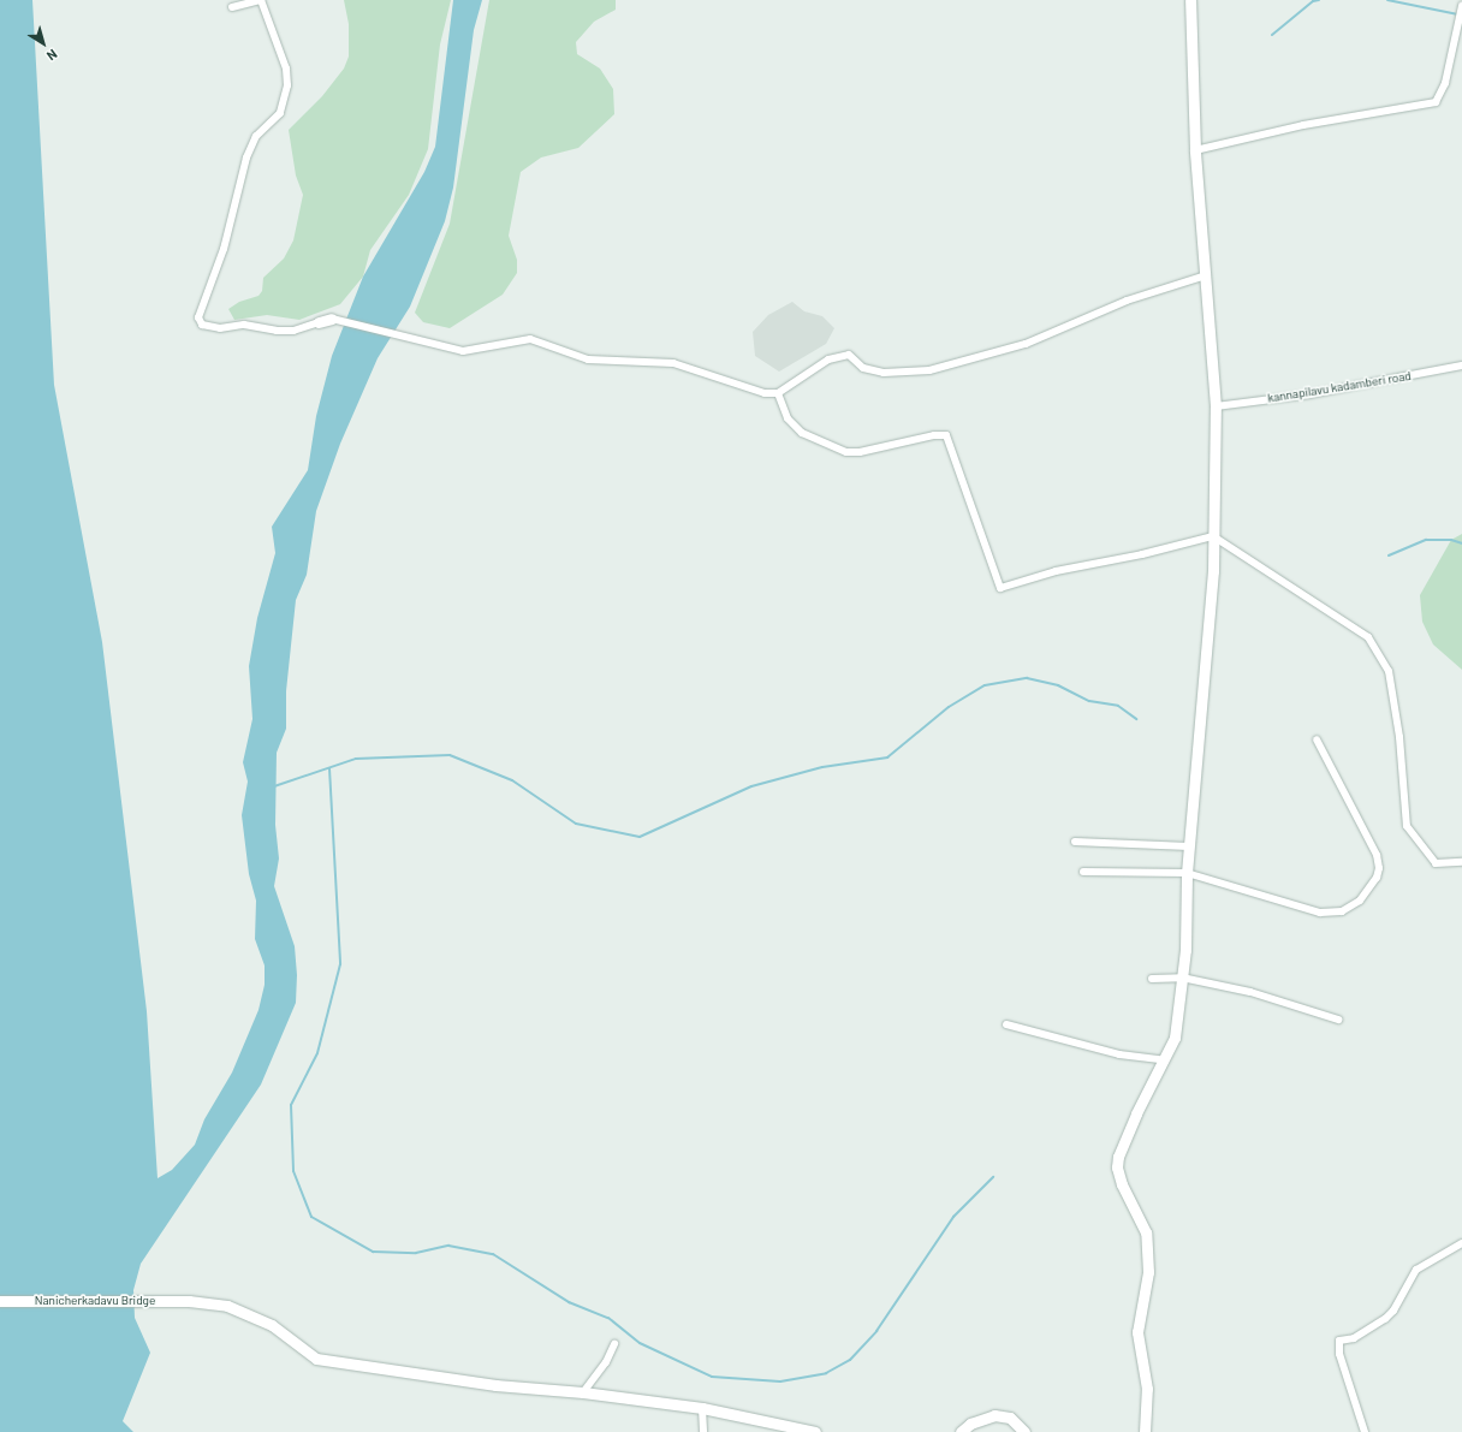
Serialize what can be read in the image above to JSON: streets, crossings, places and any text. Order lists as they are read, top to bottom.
{
  "streets": {
    "main road": ["Nanicherkadavu Bridge"],
    "street": ["kannapilavu kadamberi road"]
  },
  "north": "bottom right"
}
